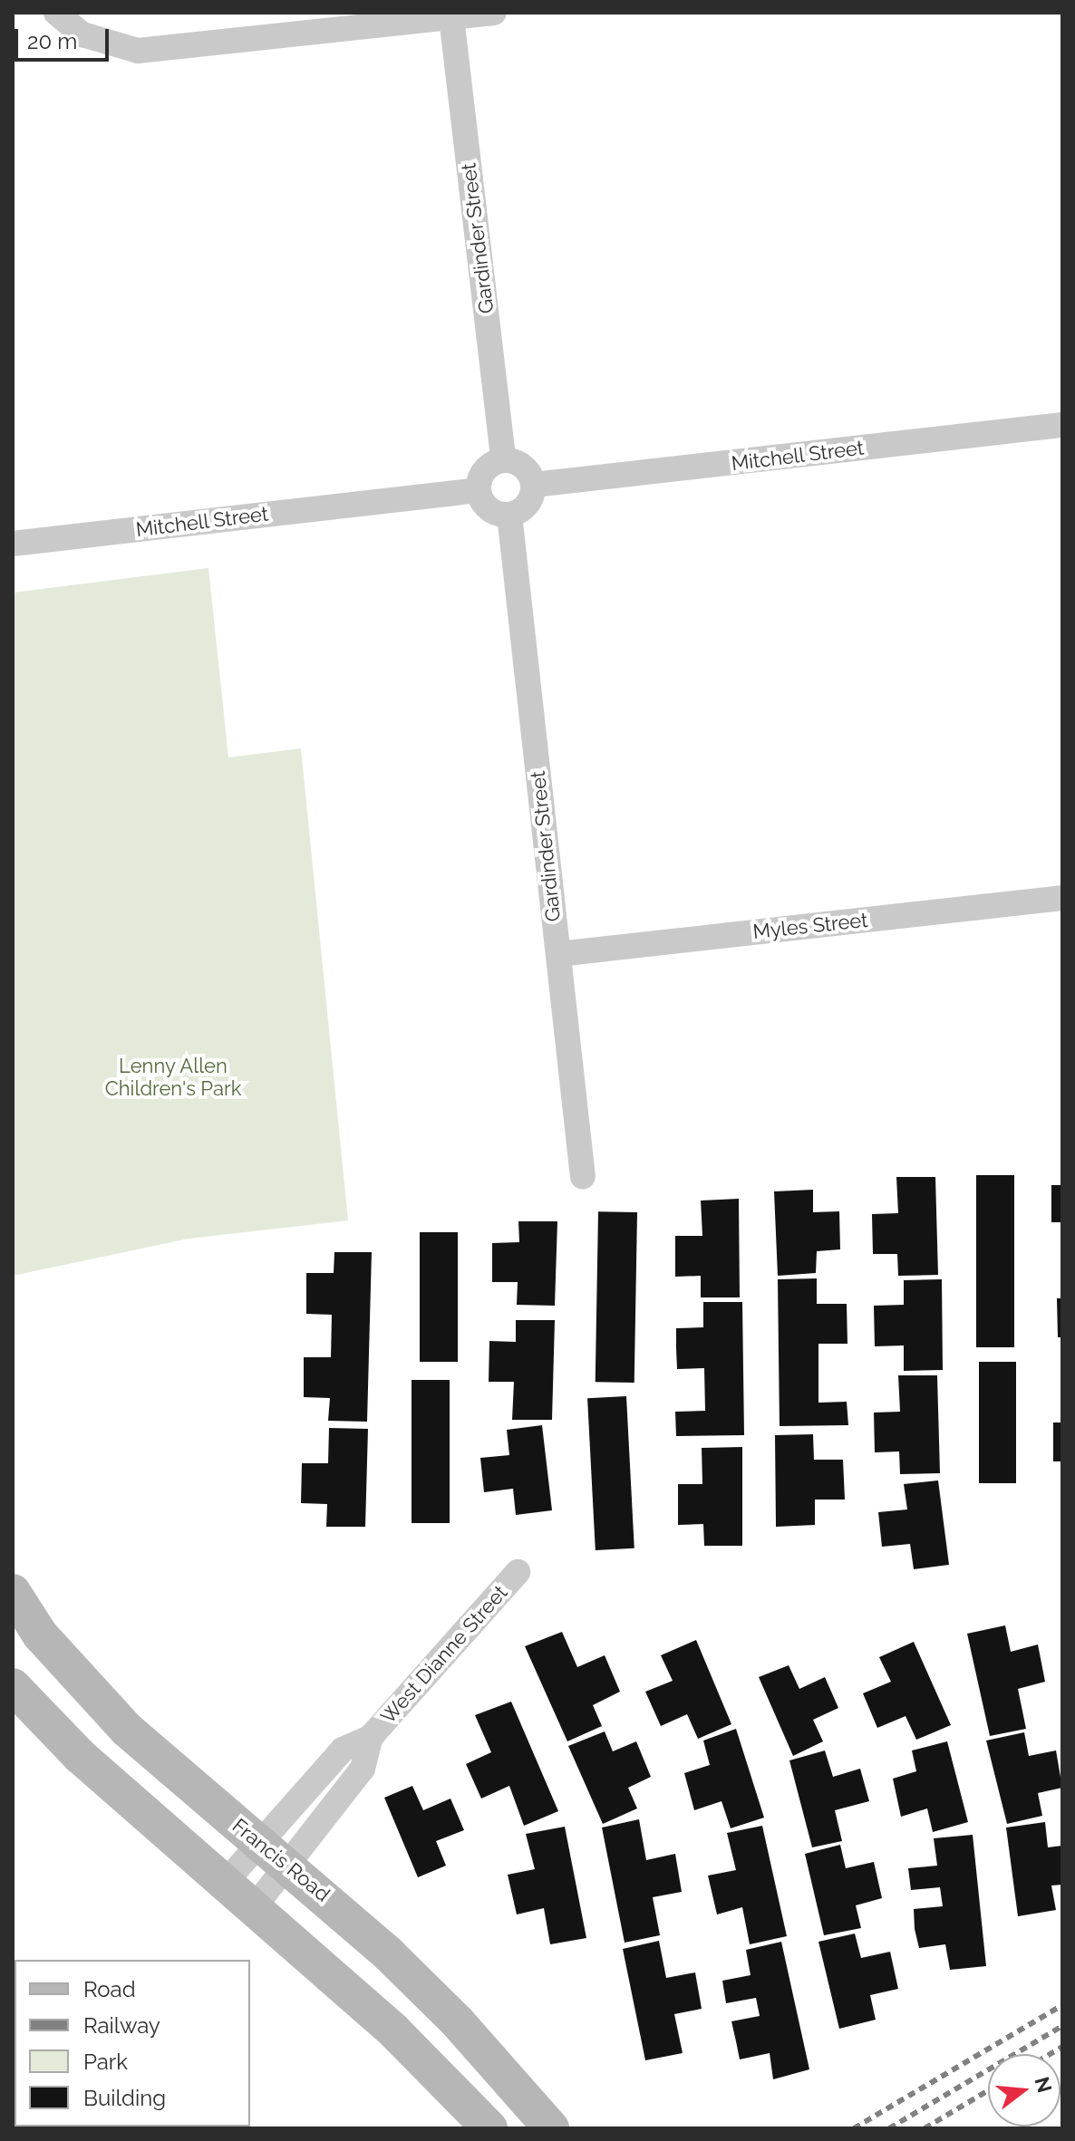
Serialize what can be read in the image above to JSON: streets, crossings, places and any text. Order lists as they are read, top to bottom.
{
  "streets": {
    "main road": ["Francis Road"],
    "street": [
      "Gardinder Street",
      "Mitchell Street",
      "Myles Street",
      "West Dianne Street"
    ]
  },
  "crossings": [
    ["Gardinder Street", "Mitchell Street"],
    ["Gardinder Street", "Myles Street"],
    ["West Dianne Street", "Francis Road"]
  ],
  "parks": ["Lenny Allen Children's Park"],
  "legend": [
    "Road",
    "Railway",
    "Park",
    "Building"
  ],
  "scale_bar": "20 m",
  "north": "right"
}
